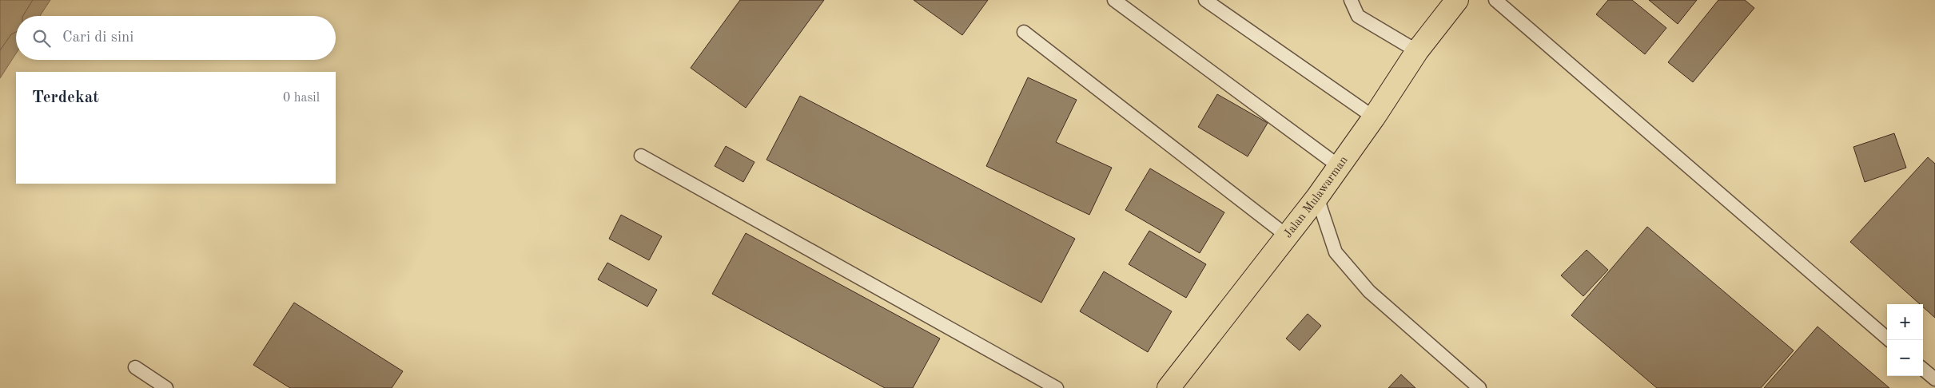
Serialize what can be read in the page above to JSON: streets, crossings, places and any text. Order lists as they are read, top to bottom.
{
  "streets": {
    "highway": ["Jalan Mulawarman"]
  },
  "page": {
    "search": "Cari di sini",
    "heading": ["Terdekat", "0 hasil"],
    "map_buttons": ["+", "−"]
  }
}
